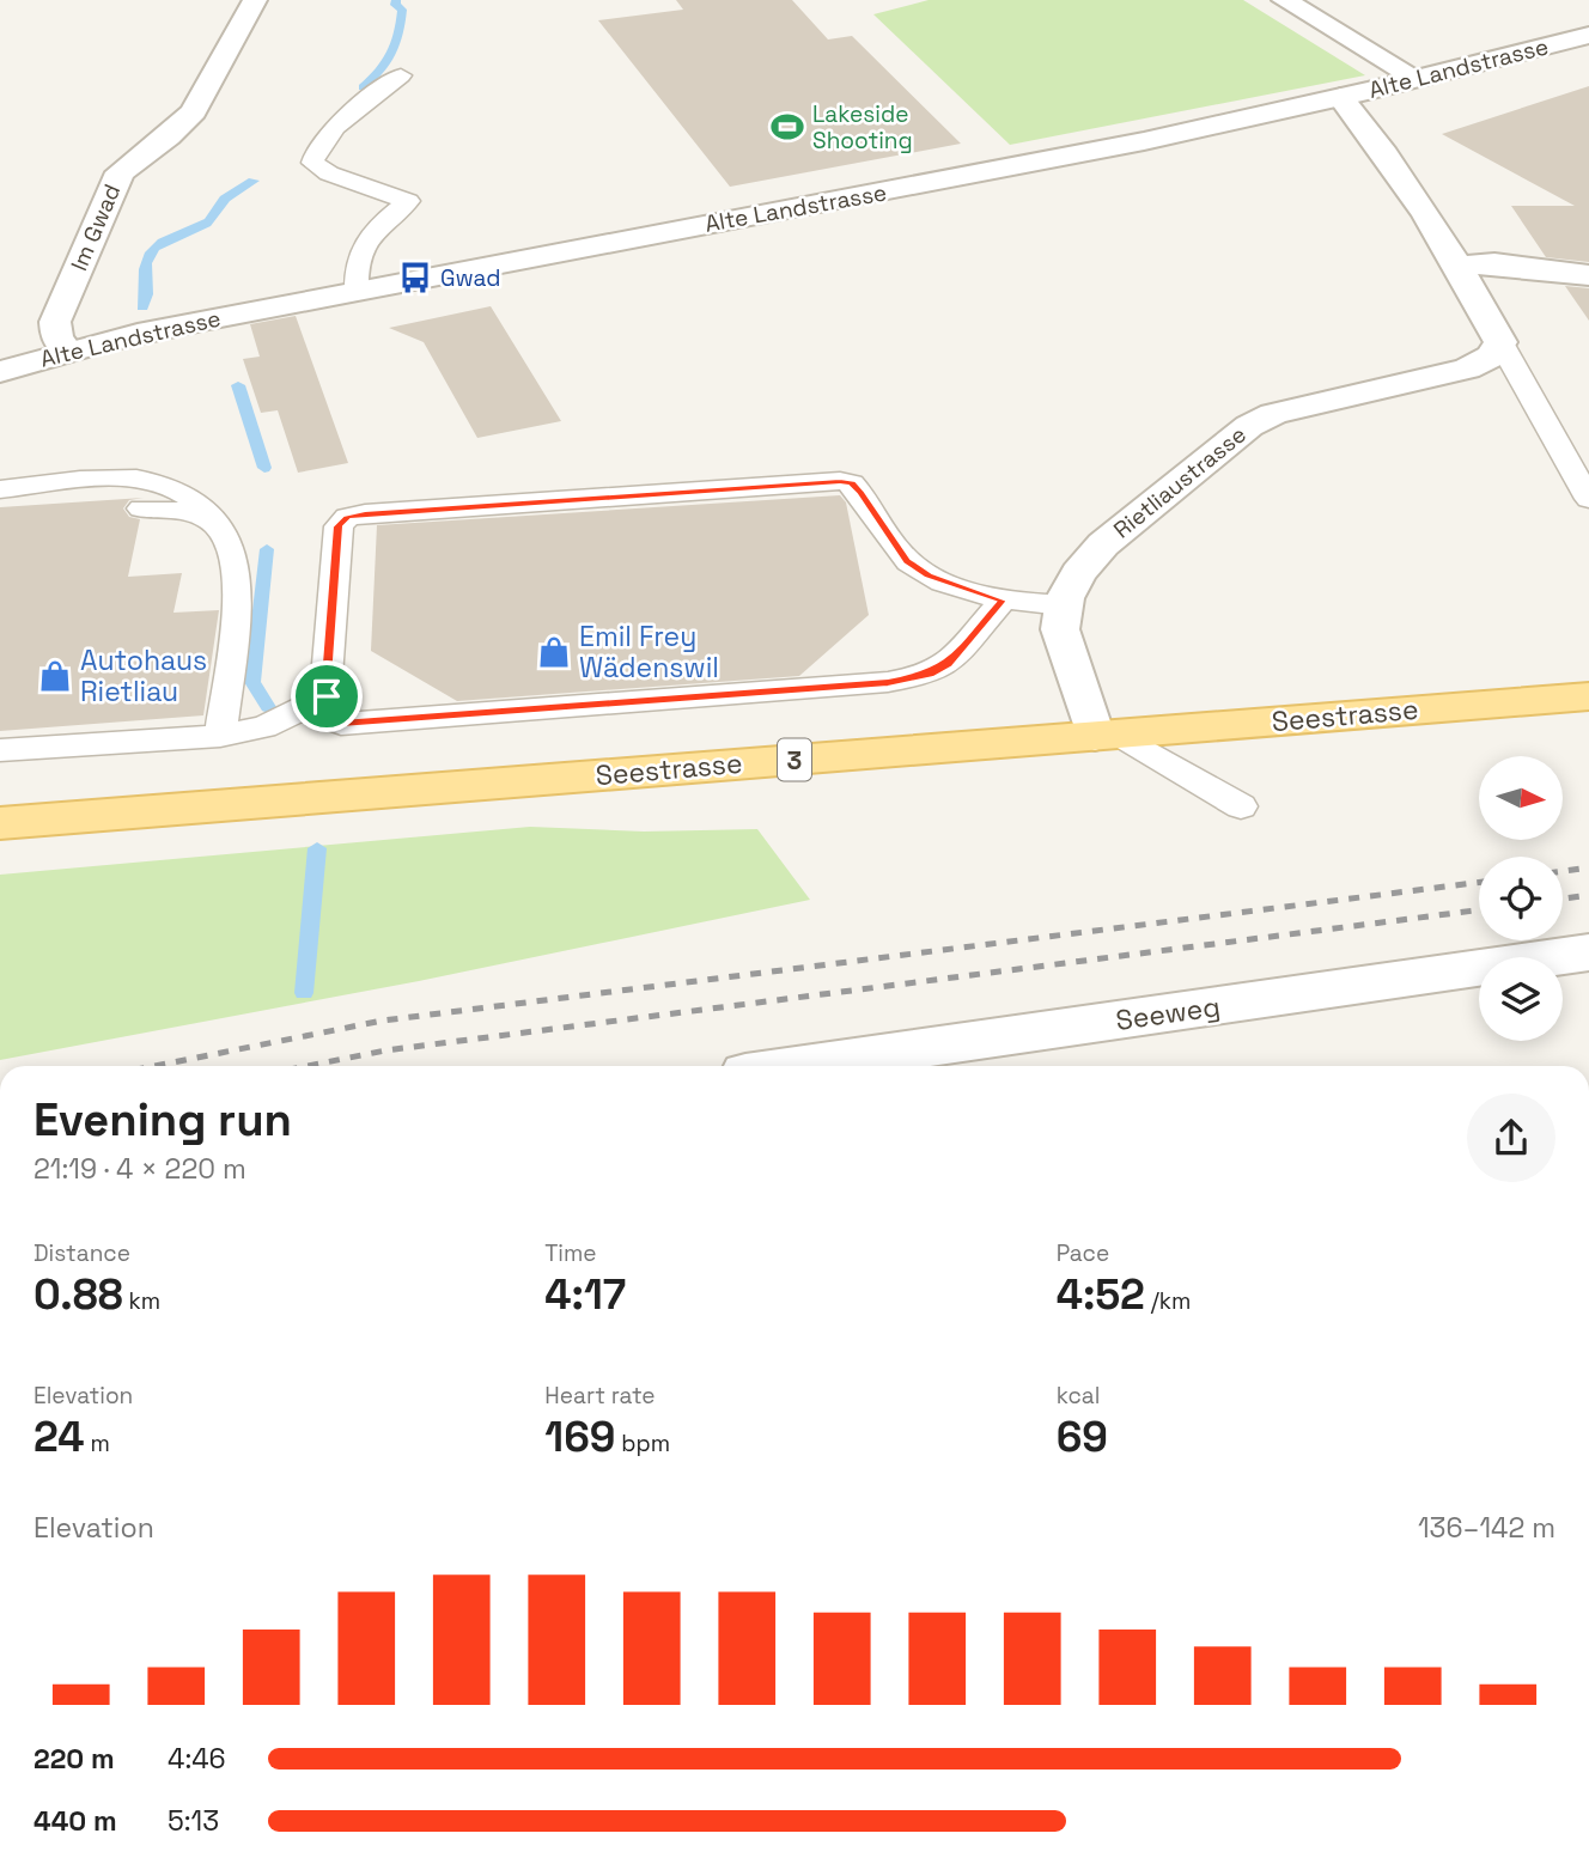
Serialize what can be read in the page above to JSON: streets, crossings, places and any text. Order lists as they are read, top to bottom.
{
  "streets": {
    "main road": ["Seestrasse", "3"],
    "street": [
      "Alte Landstrasse",
      "Im Gwad",
      "Rietliaustrasse",
      "Seeweg"
    ]
  },
  "crossings": [
    ["Alte Landstrasse", "Im Gwad"]
  ],
  "places": {
    "sports": ["Lakeside Shooting"],
    "bus stop": ["Gwad"],
    "shop": ["Emil Frey Wädenswil", "Autohaus Rietliau"]
  },
  "north": "right",
  "page": {
    "heading": ["Evening run", "21:19 · 4 × 220 m"],
    "stats": [
      ["Distance", "0.88 km"],
      ["Time", "4:17"],
      ["Pace", "4:52 /km"],
      ["Elevation", "24 m"],
      ["Heart rate", "169 bpm"],
      ["kcal", "69"]
    ],
    "chart": ["Elevation", "136–142 m"],
    "list": [
      {
        "name": "220 m",
        "note": "4:46"
      },
      {
        "name": "440 m",
        "note": "5:13"
      }
    ]
  }
}
